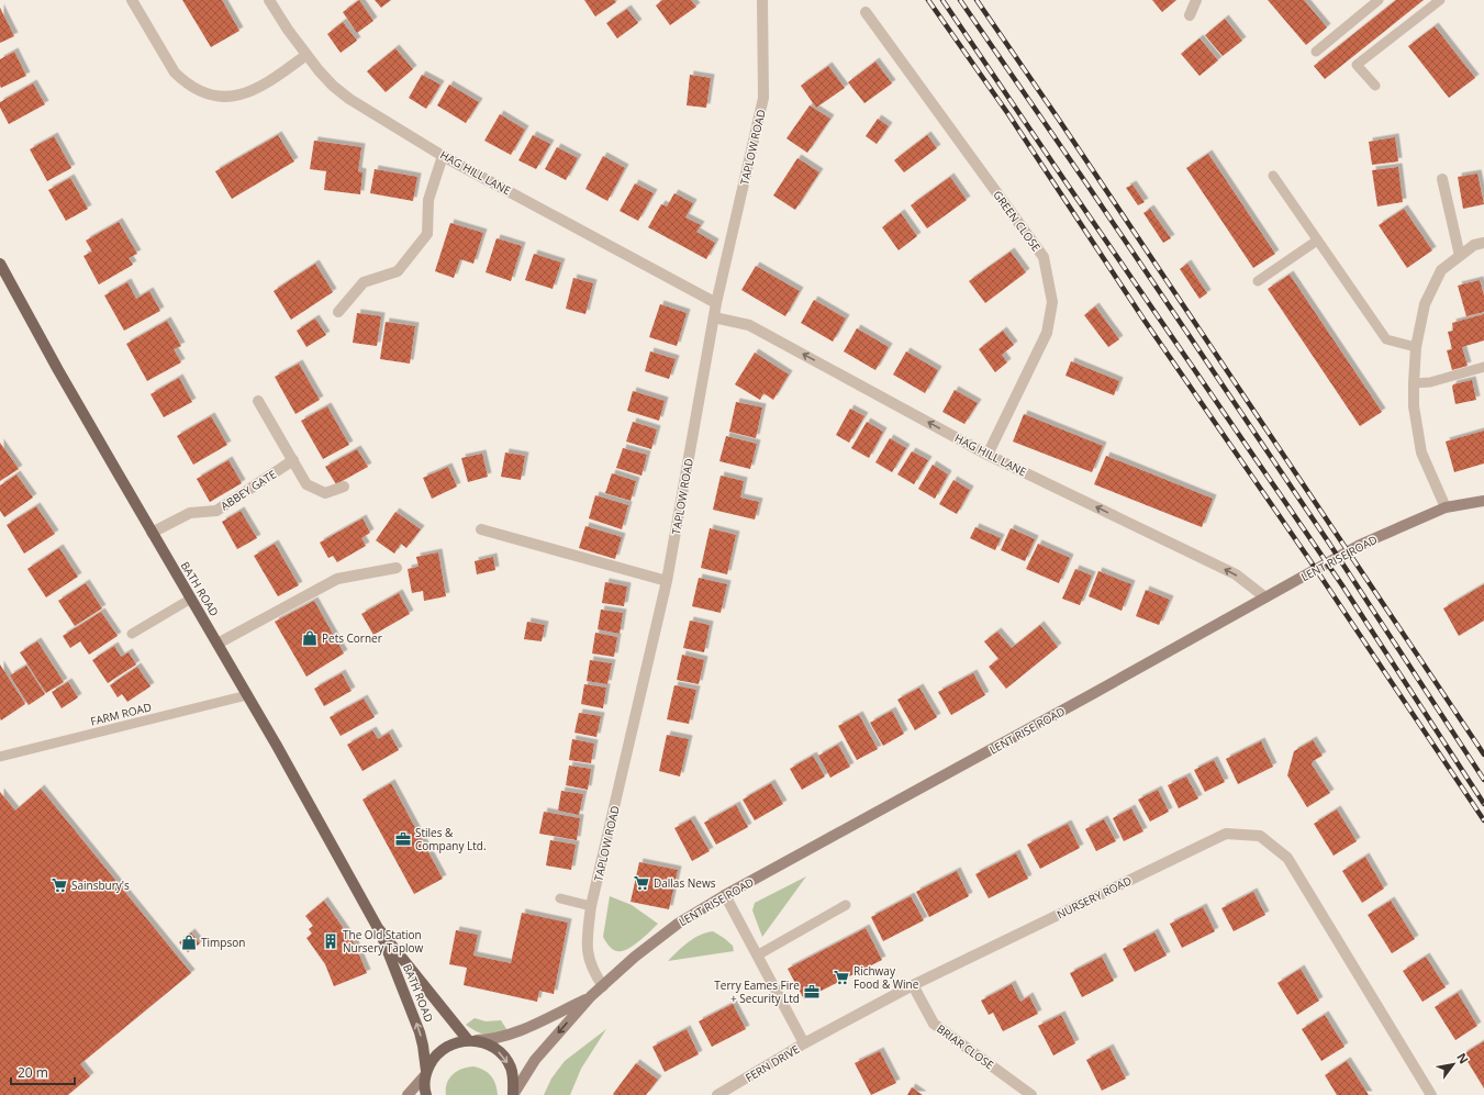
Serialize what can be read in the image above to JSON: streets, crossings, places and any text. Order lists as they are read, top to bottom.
{
  "streets": {
    "main road": ["BATH ROAD"],
    "street": [
      "TAPLOW ROAD",
      "HAG HILL LANE",
      "GREEN CLOSE",
      "ABBEY GATE",
      "LENT RISE ROAD",
      "NURSERY ROAD",
      "BRIAR CLOSE",
      "FERN DRIVE"
    ],
    "lane": ["FARM ROAD"]
  },
  "crossings": [
    ["TAPLOW ROAD", "HAG HILL LANE"],
    ["TAPLOW ROAD", "LENT RISE ROAD"],
    ["HAG HILL LANE", "GREEN CLOSE"],
    ["HAG HILL LANE", "LENT RISE ROAD"],
    ["ABBEY GATE", "BATH ROAD"],
    ["LENT RISE ROAD", "BATH ROAD"],
    ["BATH ROAD", "FARM ROAD"],
    ["NURSERY ROAD", "BRIAR CLOSE"],
    ["NURSERY ROAD", "FERN DRIVE"]
  ],
  "one_way": ["HAG HILL LANE"],
  "places": {
    "shop": ["Pets Corner", "Timpson"],
    "office": ["Stiles & Company Ltd.", "Terry Eames Fire + Security Ltd"],
    "supermarket": ["Dallas News", "Sainsbury's", "Richway Food & Wine"],
    "building": ["The Old Station Nursery Taplow"]
  },
  "scale_bar": "20 m",
  "north": "top right"
}
